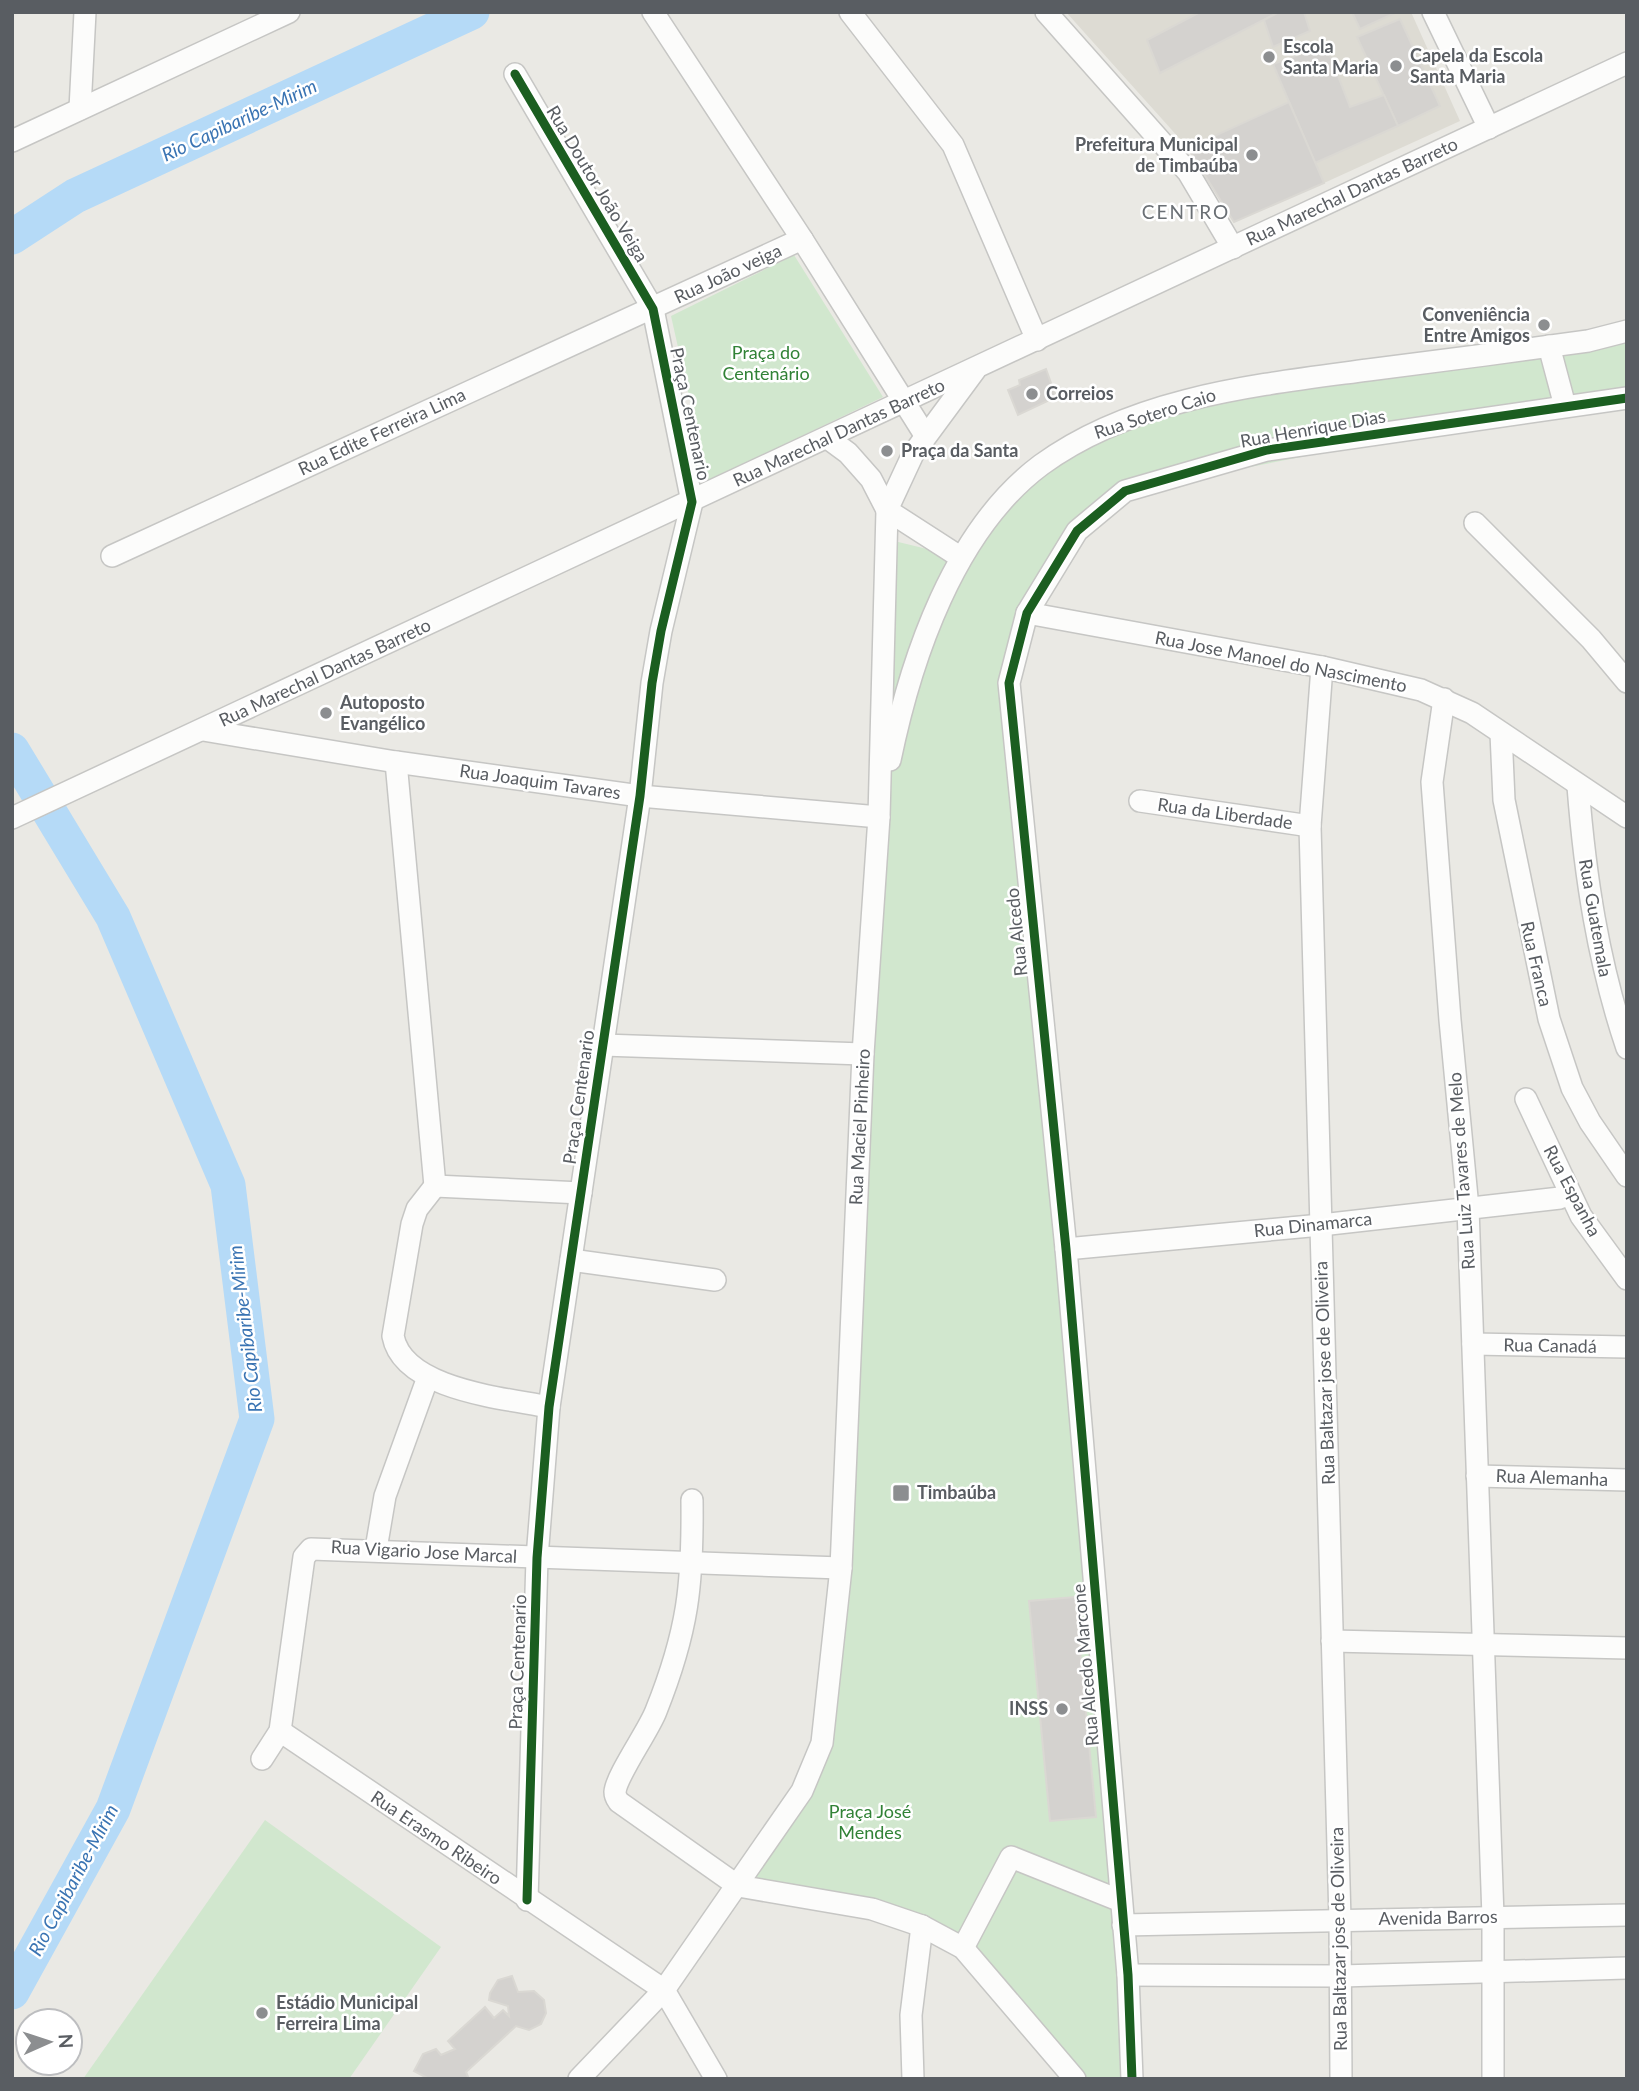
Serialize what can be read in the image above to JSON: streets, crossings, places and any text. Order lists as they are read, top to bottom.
{
  "streets": {
    "street": [
      "Rua Doutor João Veiga",
      "Rua Marechal Dantas Barreto",
      "Rua João veiga",
      "Praça Centenario",
      "Rua Sotero Caio",
      "Rua Henrique Dias",
      "Rua Edite Ferreira Lima",
      "Rua Jose Manoel do Nascimento",
      "Rua Joaquim Tavares",
      "Rua da Liberdade",
      "Rua Guatemala",
      "Rua Alcedo",
      "Rua Franca",
      "Rua Maciel Pinheiro",
      "Rua Luiz Tavares de Melo",
      "Rua Espanha",
      "Rua Dinamarca",
      "Rua Canadá",
      "Rua Baltazar jose de Oliveira",
      "Rua Alemanha",
      "Rua Vigario Jose Marcal",
      "Rua Alcedo Marcone",
      "Rua Erasmo Ribeiro",
      "Avenida Barros"
    ]
  },
  "crossings": [
    ["Rua Doutor João Veiga", "Rua João veiga"],
    ["Rua Doutor João Veiga", "Praça Centenario"],
    ["Rua Doutor João Veiga", "Rua Edite Ferreira Lima"],
    ["Rua Marechal Dantas Barreto", "Praça Centenario"],
    ["Rua Marechal Dantas Barreto", "Rua Joaquim Tavares"],
    ["Rua Marechal Dantas Barreto", "Rua Maciel Pinheiro"],
    ["Rua João veiga", "Praça Centenario"],
    ["Rua João veiga", "Rua Edite Ferreira Lima"],
    ["Praça Centenario", "Rua Edite Ferreira Lima"],
    ["Praça Centenario", "Rua Joaquim Tavares"],
    ["Praça Centenario", "Rua Vigario Jose Marcal"],
    ["Praça Centenario", "Rua Erasmo Ribeiro"],
    ["Rua Sotero Caio", "Rua Joaquim Tavares"],
    ["Rua Sotero Caio", "Rua Maciel Pinheiro"],
    ["Rua Henrique Dias", "Rua Jose Manoel do Nascimento"],
    ["Rua Henrique Dias", "Rua Alcedo"],
    ["Rua Jose Manoel do Nascimento", "Rua Guatemala"],
    ["Rua Jose Manoel do Nascimento", "Rua Alcedo"],
    ["Rua Jose Manoel do Nascimento", "Rua Franca"],
    ["Rua Jose Manoel do Nascimento", "Rua Luiz Tavares de Melo"],
    ["Rua Jose Manoel do Nascimento", "Rua Baltazar jose de Oliveira"],
    ["Rua Joaquim Tavares", "Rua Maciel Pinheiro"],
    ["Rua da Liberdade", "Rua Baltazar jose de Oliveira"],
    ["Rua Alcedo", "Rua Dinamarca"],
    ["Rua Alcedo", "Rua Alcedo Marcone"],
    ["Rua Maciel Pinheiro", "Rua Vigario Jose Marcal"],
    ["Rua Maciel Pinheiro", "Rua Erasmo Ribeiro"],
    ["Rua Luiz Tavares de Melo", "Rua Dinamarca"],
    ["Rua Luiz Tavares de Melo", "Rua Canadá"],
    ["Rua Luiz Tavares de Melo", "Rua Alemanha"],
    ["Rua Luiz Tavares de Melo", "Avenida Barros"],
    ["Rua Dinamarca", "Rua Baltazar jose de Oliveira"],
    ["Rua Dinamarca", "Rua Alcedo Marcone"],
    ["Rua Baltazar jose de Oliveira", "Avenida Barros"],
    ["Rua Vigario Jose Marcal", "Rua Erasmo Ribeiro"],
    ["Rua Alcedo Marcone", "Avenida Barros"]
  ],
  "districts": ["CENTRO"],
  "water": ["Rio Capibaribe-Mirim"],
  "parks": ["Praça do Centenário", "Praça José Mendes"],
  "places": {
    "other": [
      "Escola Santa Maria",
      "Capela da Escola Santa Maria",
      "Prefeitura Municipal de Timbaúba",
      "Conveniência Entre Amigos",
      "Correios",
      "Praça da Santa",
      "Autoposto Evangélico",
      "INSS",
      "Estádio Municipal Ferreira Lima"
    ],
    "transit": ["Timbaúba"]
  },
  "north": "right"
}
